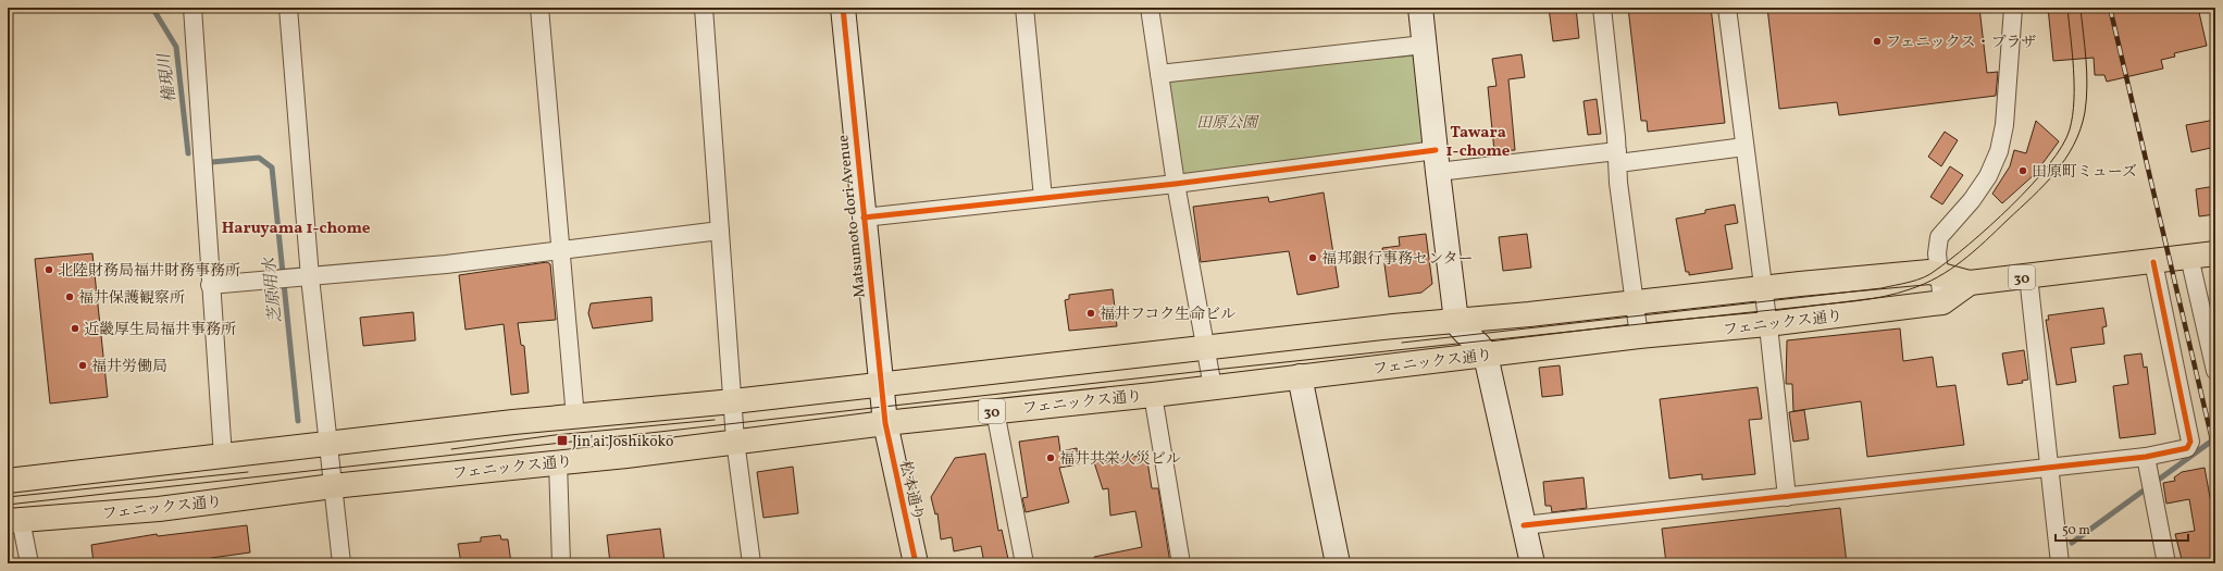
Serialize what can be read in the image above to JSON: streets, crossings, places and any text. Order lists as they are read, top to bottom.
{
  "streets": {
    "main road": ["30", "フェニックス通り"],
    "street": ["Matsumoto-dori Avenue", "松本通り"]
  },
  "crossings": [
    ["Matsumoto-dori Avenue", "フェニックス通り"],
    ["Matsumoto-dori Avenue", "松本通り"],
    ["フェニックス通り", "松本通り"]
  ],
  "districts": ["Tawara 1-chome", "Haruyama 1-chome"],
  "water": ["権現川", "芝原用水"],
  "parks": ["田原公園"],
  "places": {
    "other": [
      "フェニックス・プラザ",
      "田原町ミューズ",
      "福邦銀行事務センター",
      "北陸財務局福井財務事務所",
      "福井保護観察所",
      "福井フコク生命ビル",
      "近畿厚生局福井事務所",
      "福井労働局",
      "福井共栄火災ビル"
    ],
    "transit": ["Jin'ai Joshikōkō"]
  },
  "scale_bar": "50 m"
}
